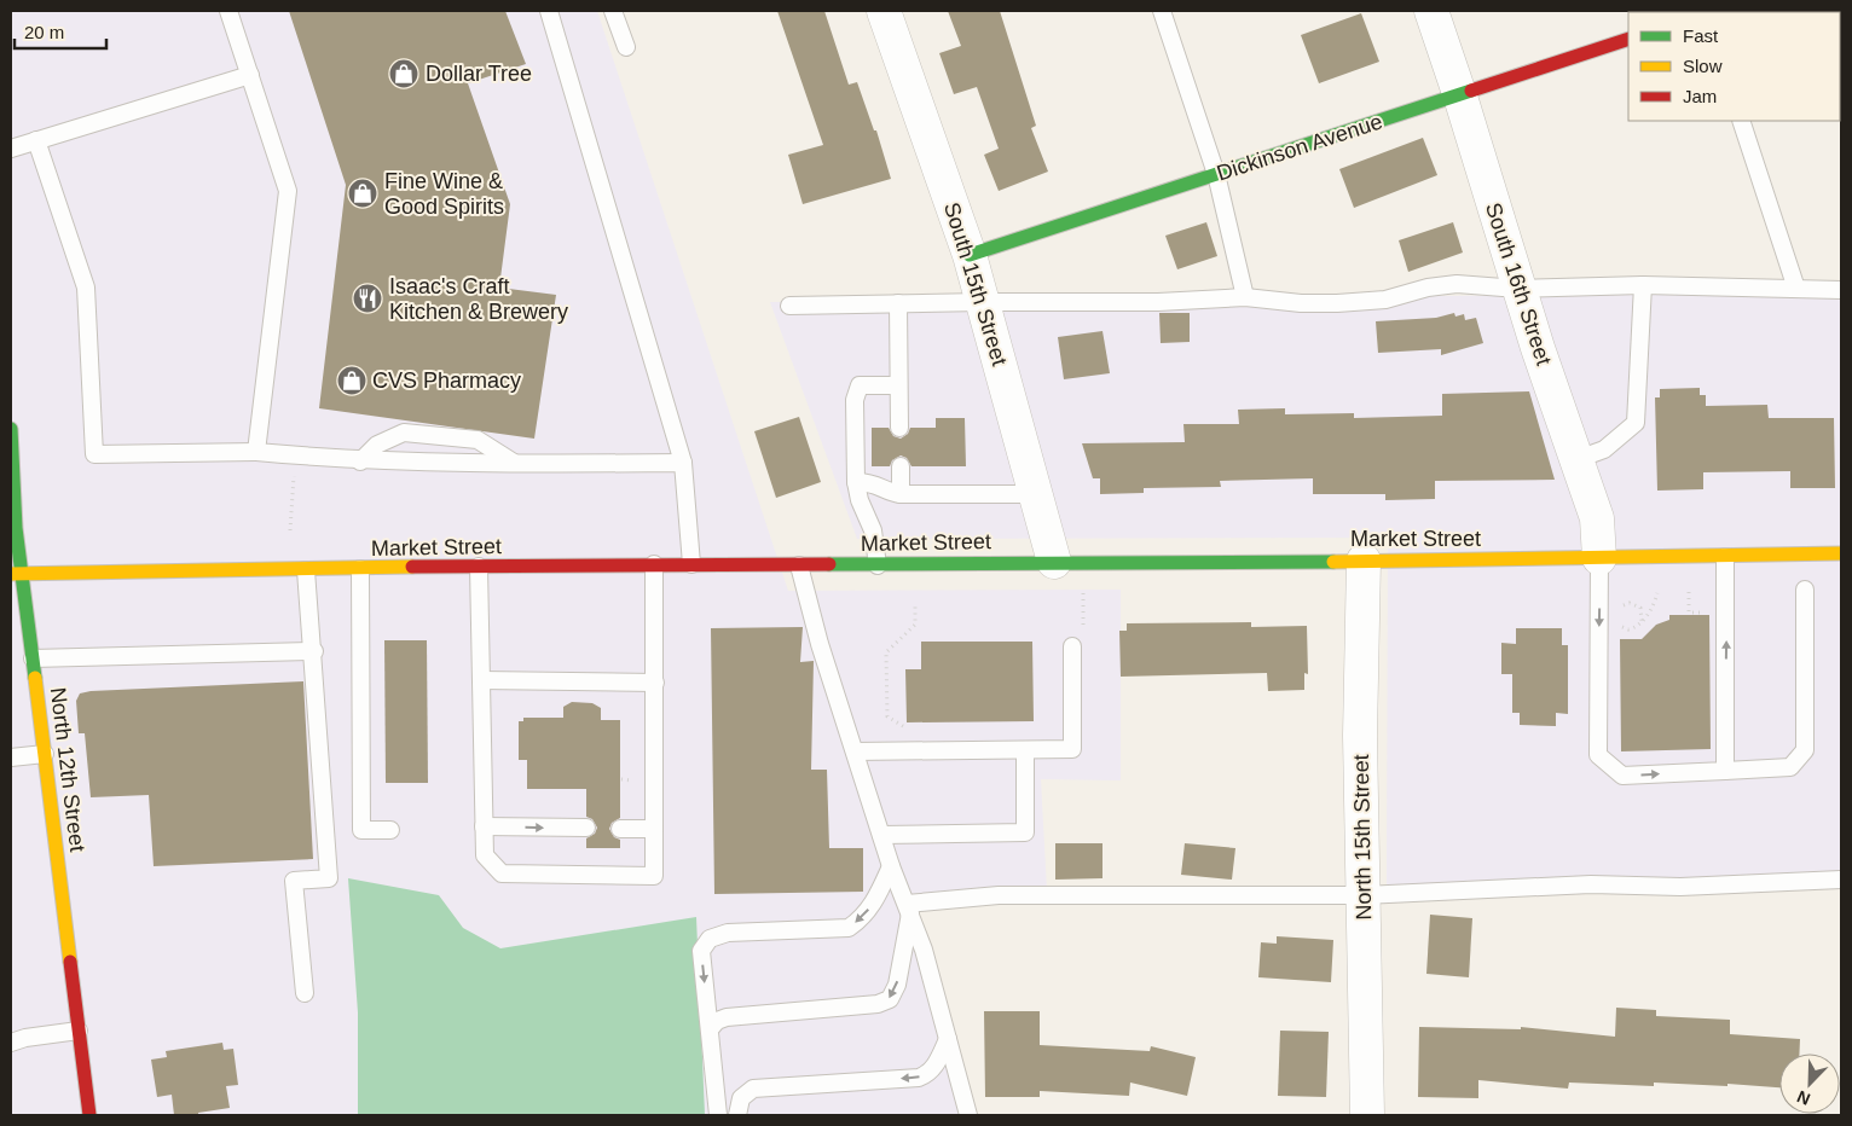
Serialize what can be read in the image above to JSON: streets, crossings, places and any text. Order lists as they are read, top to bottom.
{
  "streets": {
    "main road": ["Dickinson Avenue", "Market Street", "North 12th Street"],
    "street": ["South 15th Street", "South 16th Street", "North 15th Street"]
  },
  "crossings": [
    ["Dickinson Avenue", "South 15th Street"],
    ["Dickinson Avenue", "South 16th Street"],
    ["South 15th Street", "Market Street"],
    ["South 16th Street", "Market Street"],
    ["Market Street", "North 12th Street"],
    ["Market Street", "North 15th Street"]
  ],
  "places": {
    "shop": ["Dollar Tree", "Fine Wine & Good Spirits", "CVS Pharmacy"],
    "restaurant": ["Isaac's Craft Kitchen & Brewery"]
  },
  "legend": ["Fast", "Slow", "Jam"],
  "scale_bar": "20 m",
  "north": "bottom left"
}
